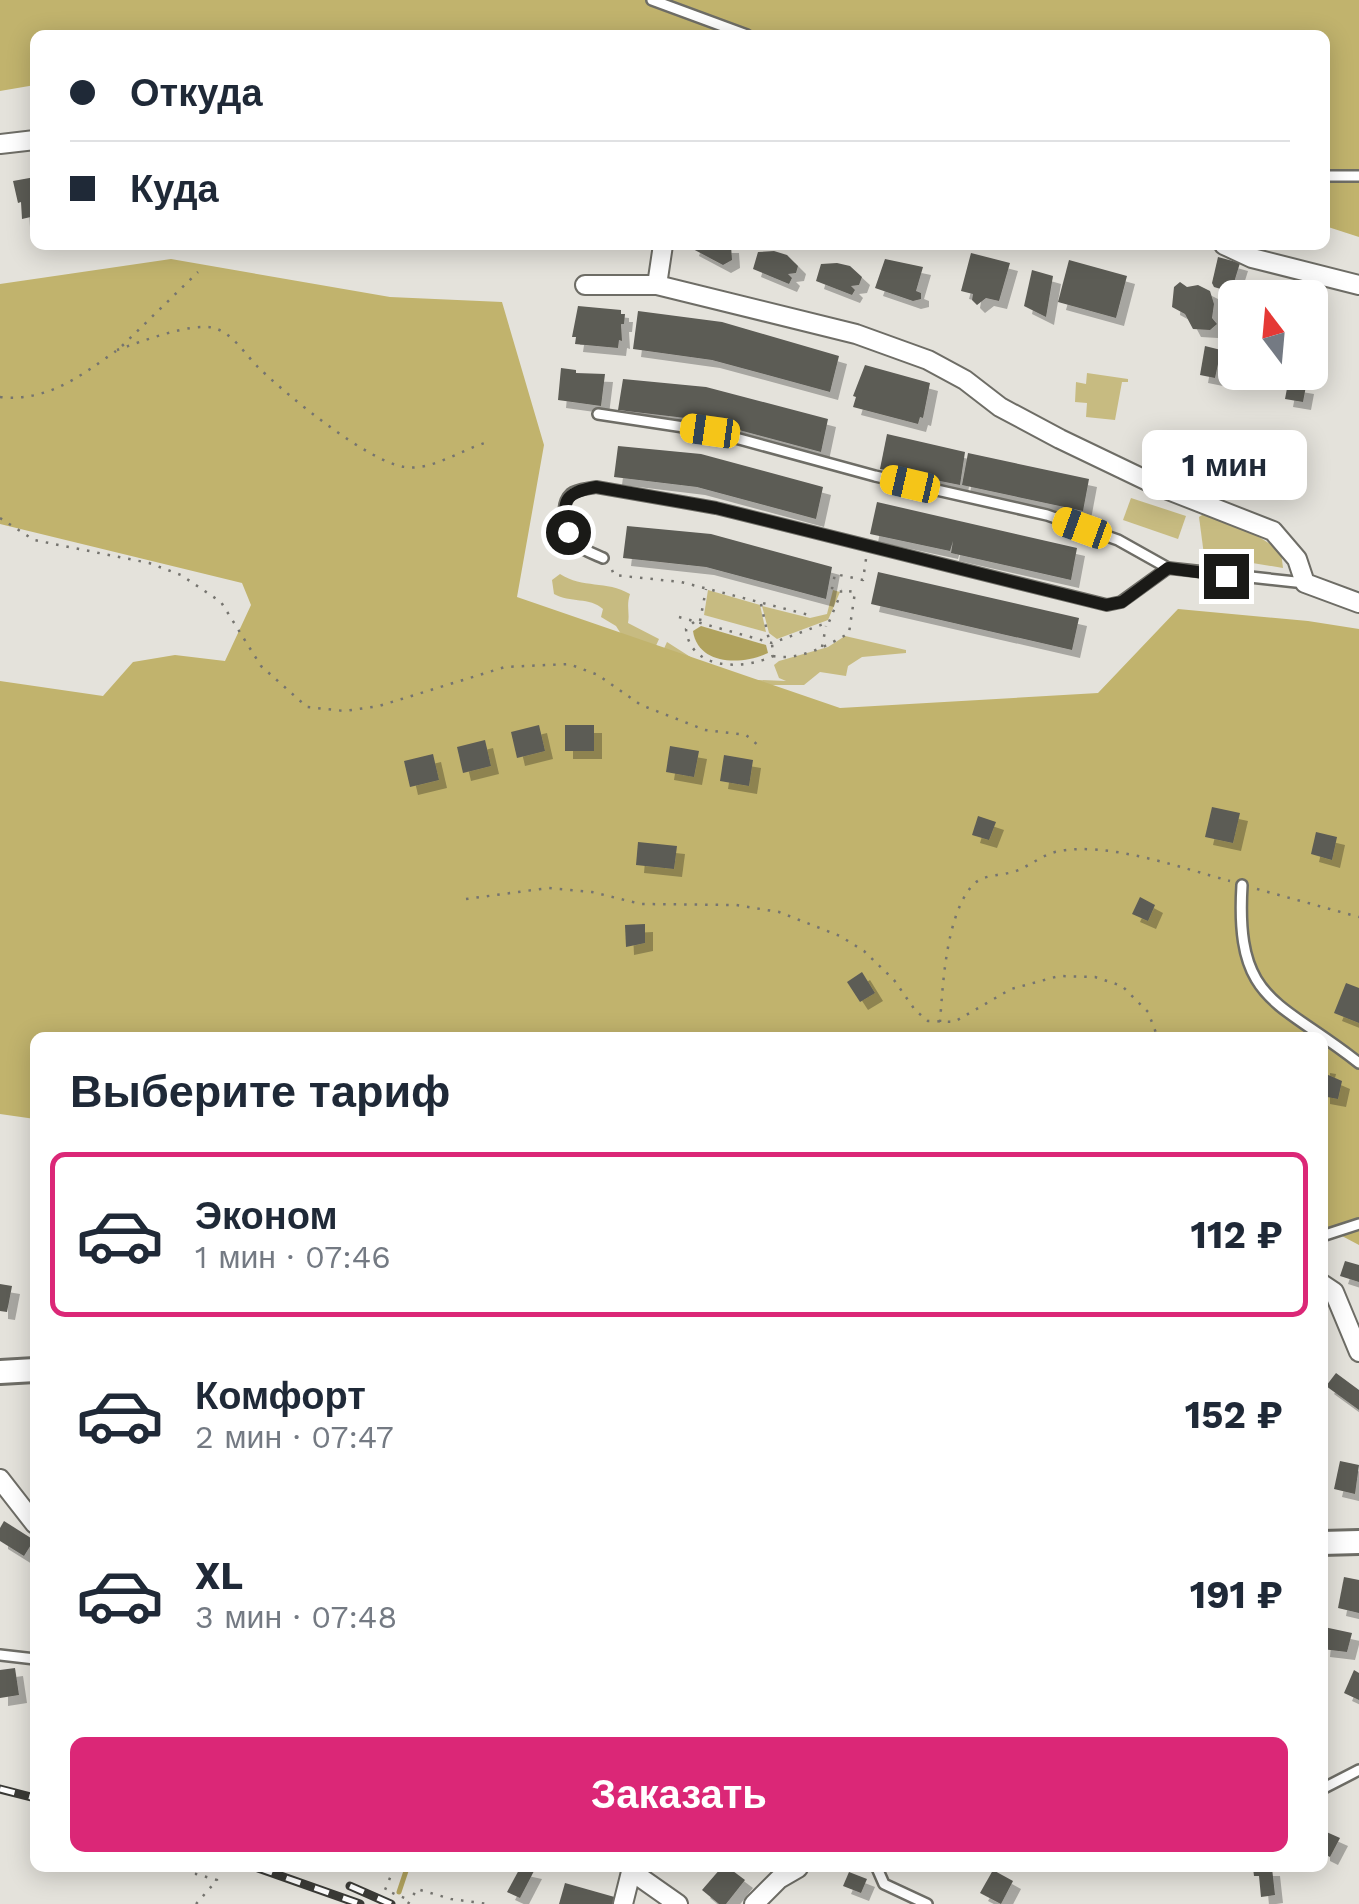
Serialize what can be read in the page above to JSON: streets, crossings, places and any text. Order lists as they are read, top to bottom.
{
  "north": "top",
  "page": {
    "banner": ["Откуда", "Куда"],
    "bubble": "1 мин",
    "heading": "Выберите тариф",
    "list": [
      {
        "name": "Эконом",
        "note": "1 мин · 07:46",
        "value": "112 ₽"
      },
      {
        "name": "Комфорт",
        "note": "2 мин · 07:47",
        "value": "152 ₽"
      },
      {
        "name": "XL",
        "note": "3 мин · 07:48",
        "value": "191 ₽"
      }
    ],
    "buttons": "Заказать"
  }
}
